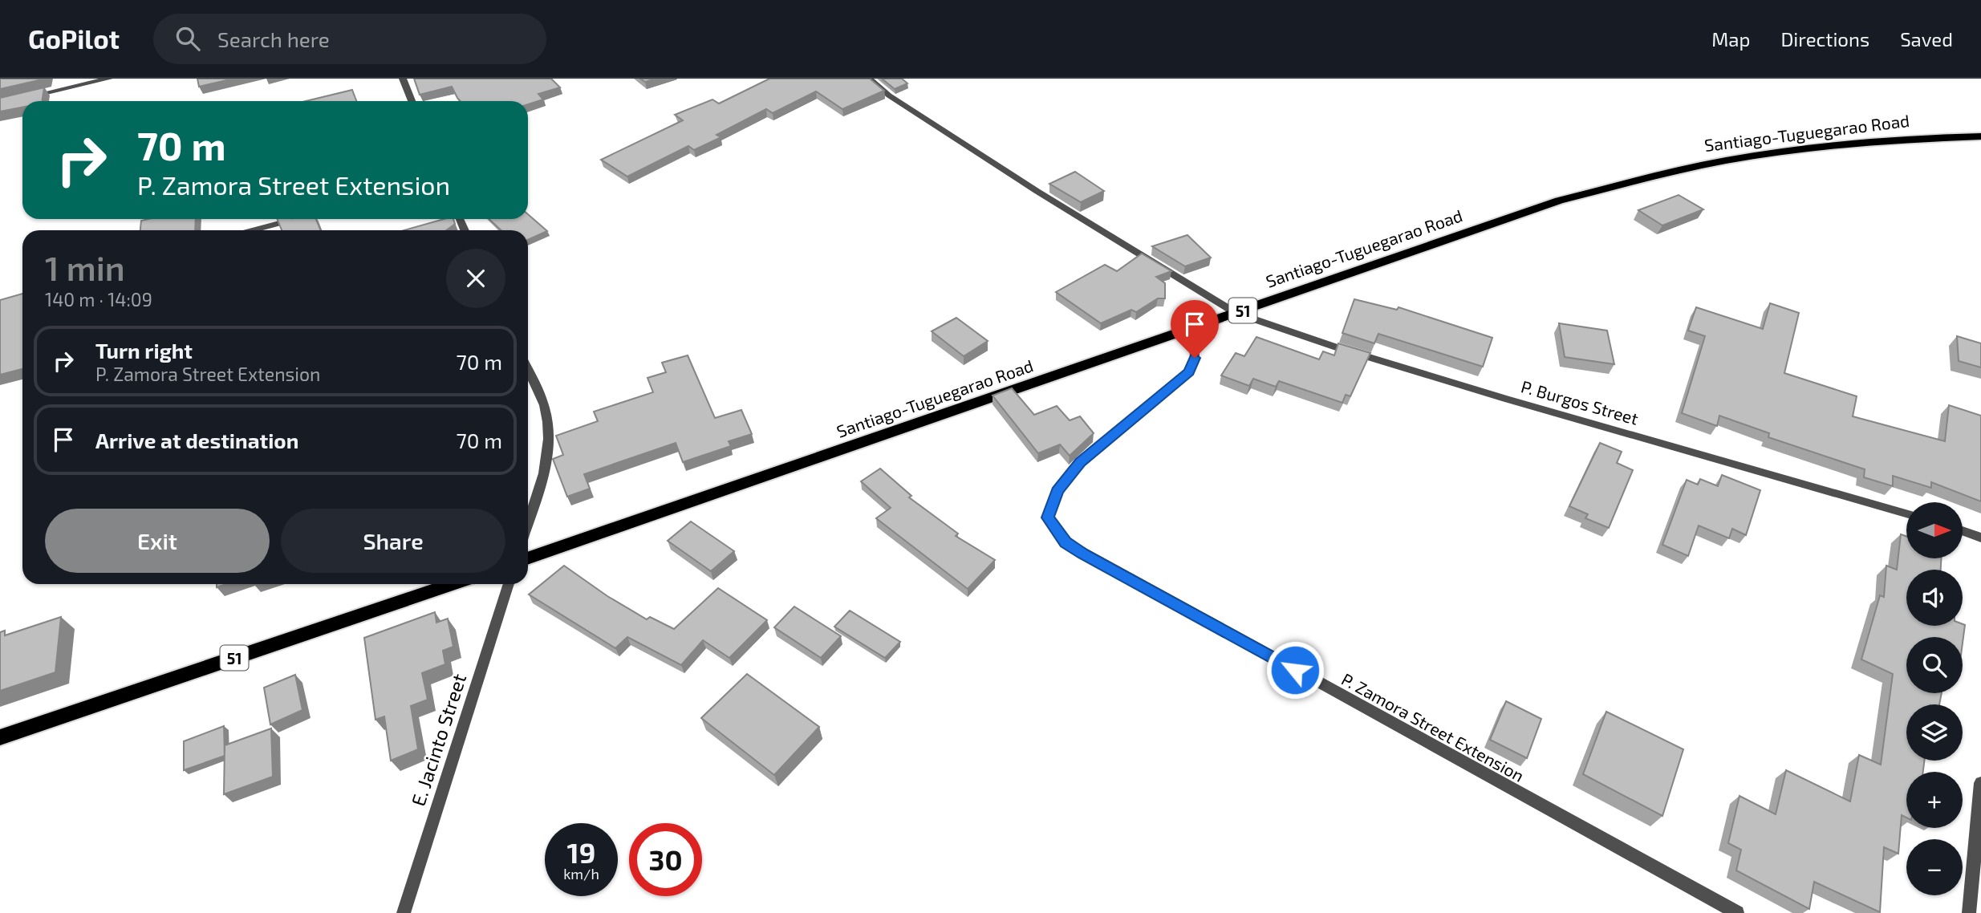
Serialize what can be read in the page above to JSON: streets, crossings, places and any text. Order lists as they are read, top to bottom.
{
  "streets": {
    "highway": ["Santiago-Tuguegarao Road", "51"],
    "street": ["P. Burgos Street", "P. Zamora Street Extension", "E. Jacinto Street"]
  },
  "crossings": [
    ["Santiago-Tuguegarao Road", "P. Burgos Street"],
    ["Santiago-Tuguegarao Road", "P. Zamora Street Extension"]
  ],
  "north": "right",
  "page": {
    "header": "GoPilot",
    "search": "Search here",
    "nav": ["Map", "Directions", "Saved"],
    "turn": ["70 m", "P. Zamora Street Extension"],
    "heading": ["1 min", "140 m · 14:09"],
    "list": [
      {
        "name": "Turn right",
        "note": "P. Zamora Street Extension",
        "value": "70 m"
      },
      {
        "name": "Arrive at destination",
        "value": "70 m"
      }
    ],
    "buttons": ["Exit", "Share"],
    "map_buttons": ["+", "−"],
    "speed": "19 km/h",
    "limit": "30"
  }
}
